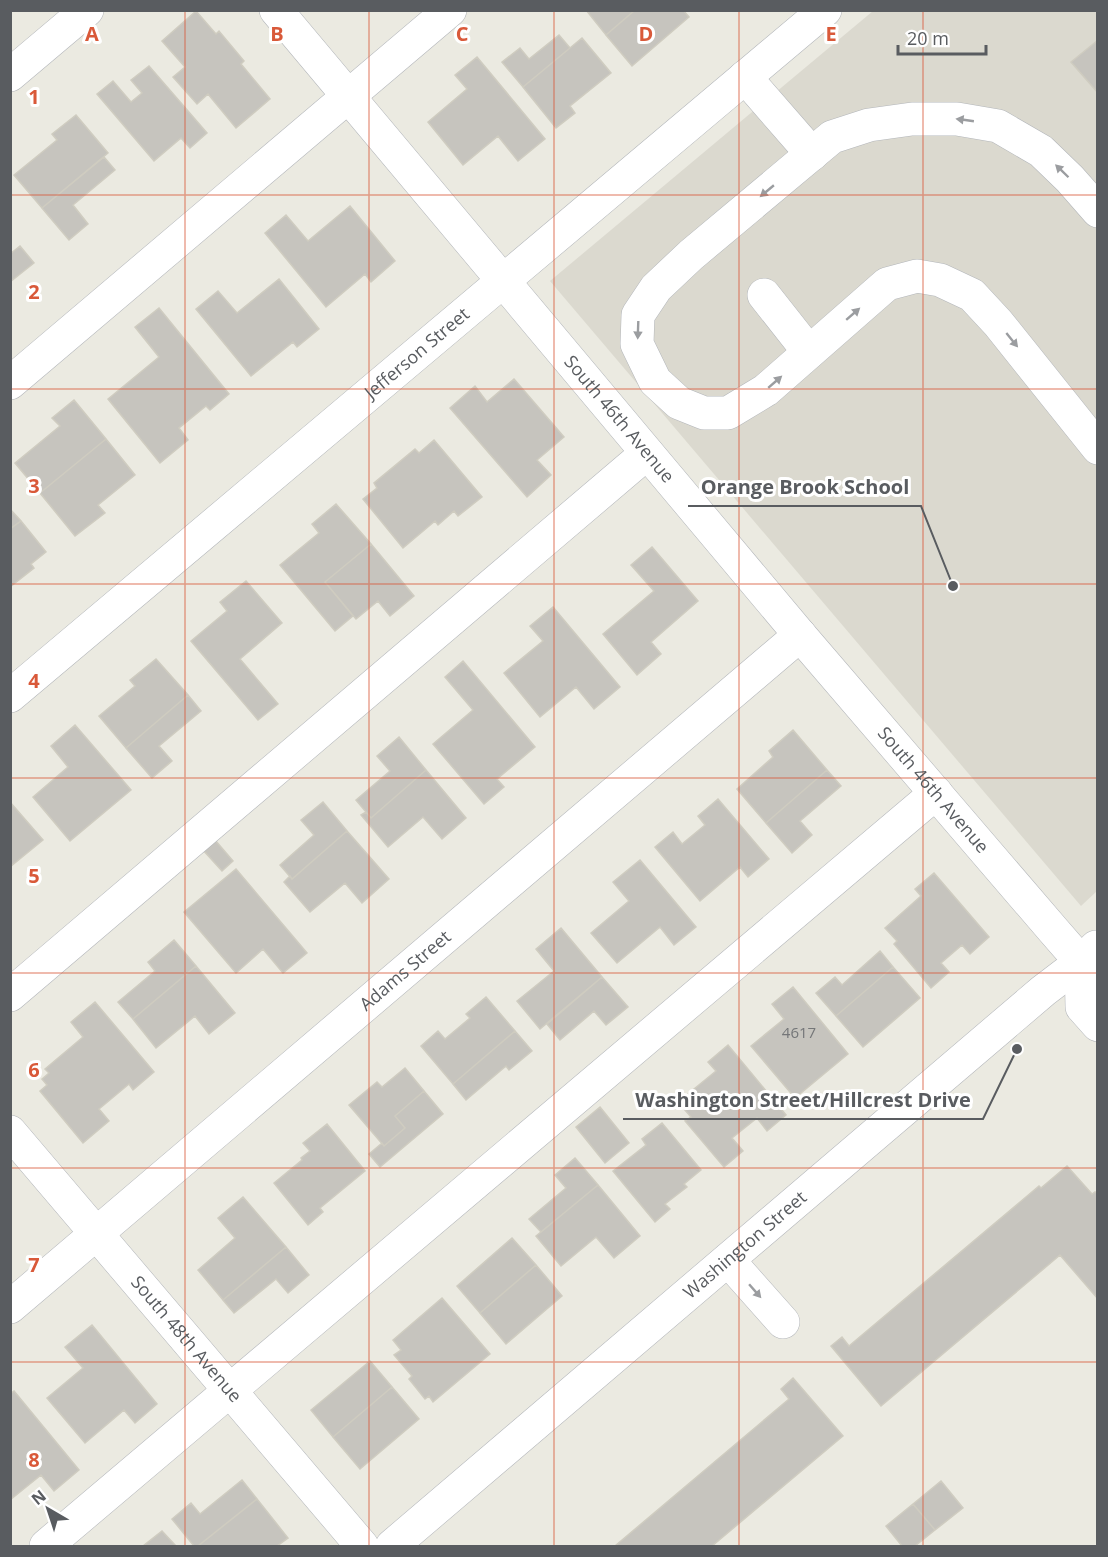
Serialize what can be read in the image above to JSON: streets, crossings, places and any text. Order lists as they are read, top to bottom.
{
  "streets": {
    "street": [
      "Jefferson Street",
      "South 46th Avenue",
      "Adams Street",
      "Washington Street",
      "South 48th Avenue"
    ]
  },
  "crossings": [
    ["Jefferson Street", "South 46th Avenue"],
    ["South 46th Avenue", "Adams Street"],
    ["South 46th Avenue", "Washington Street"],
    ["Adams Street", "South 48th Avenue"]
  ],
  "places": ["Orange Brook School", "Washington Street/Hillcrest Drive"],
  "house_numbers": ["4617"],
  "scale_bar": "20 m",
  "north": "top left",
  "grid": {
    "columns": [
      "A",
      "B",
      "C",
      "D",
      "E"
    ],
    "rows": [
      "1",
      "2",
      "3",
      "4",
      "5",
      "6",
      "7",
      "8"
    ]
  }
}
